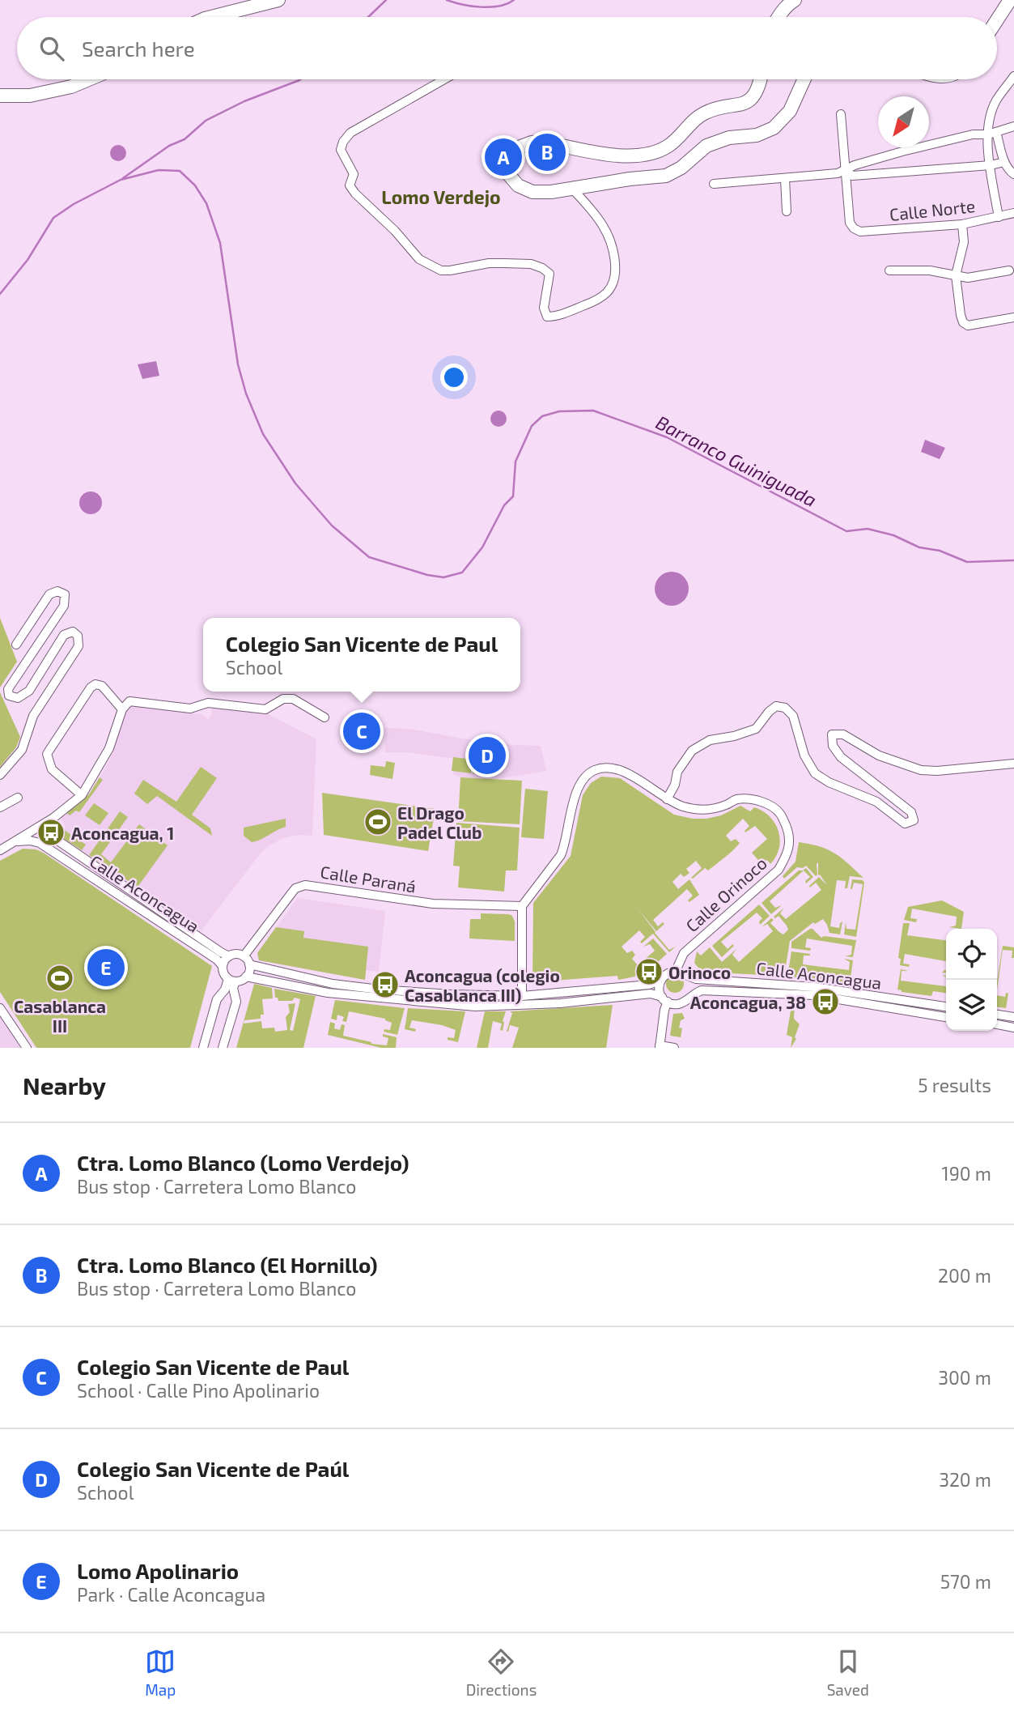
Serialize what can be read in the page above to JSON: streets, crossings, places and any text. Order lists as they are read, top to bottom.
{
  "streets": {
    "street": [
      "Calle Norte",
      "Calle Paraná",
      "Calle Aconcagua",
      "Calle Orinoco"
    ]
  },
  "crossings": [
    ["Calle Paraná", "Calle Aconcagua"],
    ["Calle Paraná", "Calle Orinoco"],
    ["Calle Aconcagua", "Calle Orinoco"]
  ],
  "districts": ["Lomo Verdejo"],
  "water": ["Barranco Guiniguada"],
  "places": {
    "sports": ["El Drago Padel Club", "Casablanca III"],
    "bus stop": [
      "Aconcagua, 1",
      "Orinoco",
      "Aconcagua (colegio Casablanca III)",
      "Aconcagua, 38"
    ]
  },
  "north": "bottom left",
  "page": {
    "search": "Search here",
    "pins": [
      "B",
      "A",
      "C",
      "D",
      "E"
    ],
    "popup": ["Colegio San Vicente de Paul", "School"],
    "heading": ["Nearby", "5 results"],
    "list": [
      {
        "mark": "A",
        "name": "Ctra. Lomo Blanco (Lomo Verdejo)",
        "note": "Bus stop · Carretera Lomo Blanco",
        "value": "190 m"
      },
      {
        "mark": "B",
        "name": "Ctra. Lomo Blanco (El Hornillo)",
        "note": "Bus stop · Carretera Lomo Blanco",
        "value": "200 m"
      },
      {
        "mark": "C",
        "name": "Colegio San Vicente de Paul",
        "note": "School · Calle Pino Apolinario",
        "value": "300 m"
      },
      {
        "mark": "D",
        "name": "Colegio San Vicente de Paúl",
        "note": "School",
        "value": "320 m"
      },
      {
        "mark": "E",
        "name": "Lomo Apolinario",
        "note": "Park · Calle Aconcagua",
        "value": "570 m"
      }
    ],
    "nav": ["Map", "Directions", "Saved"]
  }
}
